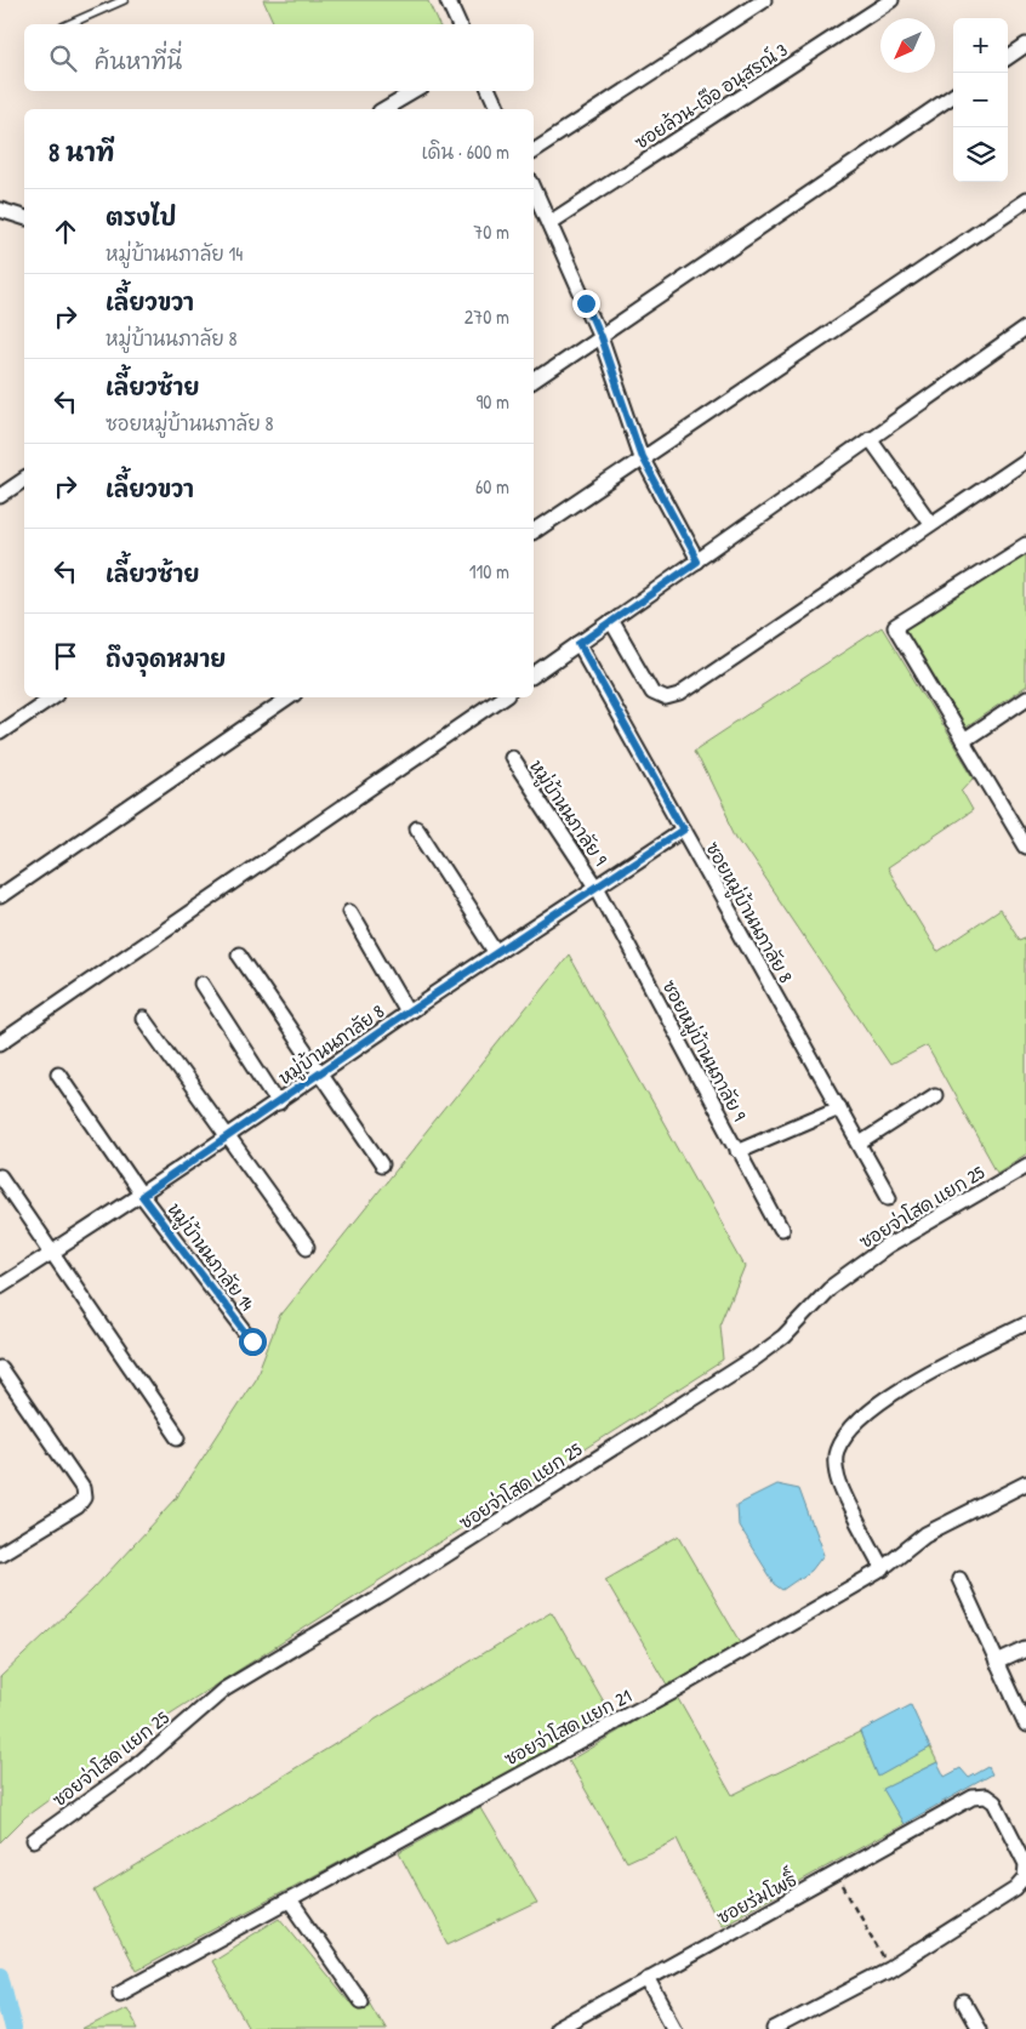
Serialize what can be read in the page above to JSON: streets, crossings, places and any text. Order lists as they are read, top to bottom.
{
  "streets": {
    "street": [
      "ซอยล้วน-เจือ อนุสรณ์ 3",
      "หมู่บ้านนภาลัย 9",
      "ซอยหมู่บ้านนภาลัย 8",
      "หมู่บ้านนภาลัย 8",
      "ซอยหมู่บ้านนภาลัย 9",
      "ซอยจ่าโสด แยก 25",
      "หมู่บ้านนภาลัย 14",
      "ซอยจ่าโสด แยก 21",
      "ซอยร่มโพธิ์"
    ]
  },
  "crossings": [
    ["หมู่บ้านนภาลัย 9", "หมู่บ้านนภาลัย 8"],
    ["หมู่บ้านนภาลัย 9", "ซอยหมู่บ้านนภาลัย 9"],
    ["ซอยหมู่บ้านนภาลัย 8", "หมู่บ้านนภาลัย 8"],
    ["หมู่บ้านนภาลัย 8", "ซอยหมู่บ้านนภาลัย 9"],
    ["หมู่บ้านนภาลัย 8", "หมู่บ้านนภาลัย 14"]
  ],
  "north": "bottom left",
  "page": {
    "map_buttons": ["+", "−"],
    "search": "ค้นหาที่นี่",
    "heading": ["8 นาที", "เดิน · 600 m"],
    "list": [
      ["ตรงไป", "หมู่บ้านนภาลัย 14", "70 m"],
      ["เลี้ยวขวา", "หมู่บ้านนภาลัย 8", "270 m"],
      ["เลี้ยวซ้าย", "ซอยหมู่บ้านนภาลัย 8", "90 m"],
      ["เลี้ยวขวา", "60 m"],
      ["เลี้ยวซ้าย", "110 m"],
      "ถึงจุดหมาย"
    ]
  }
}
